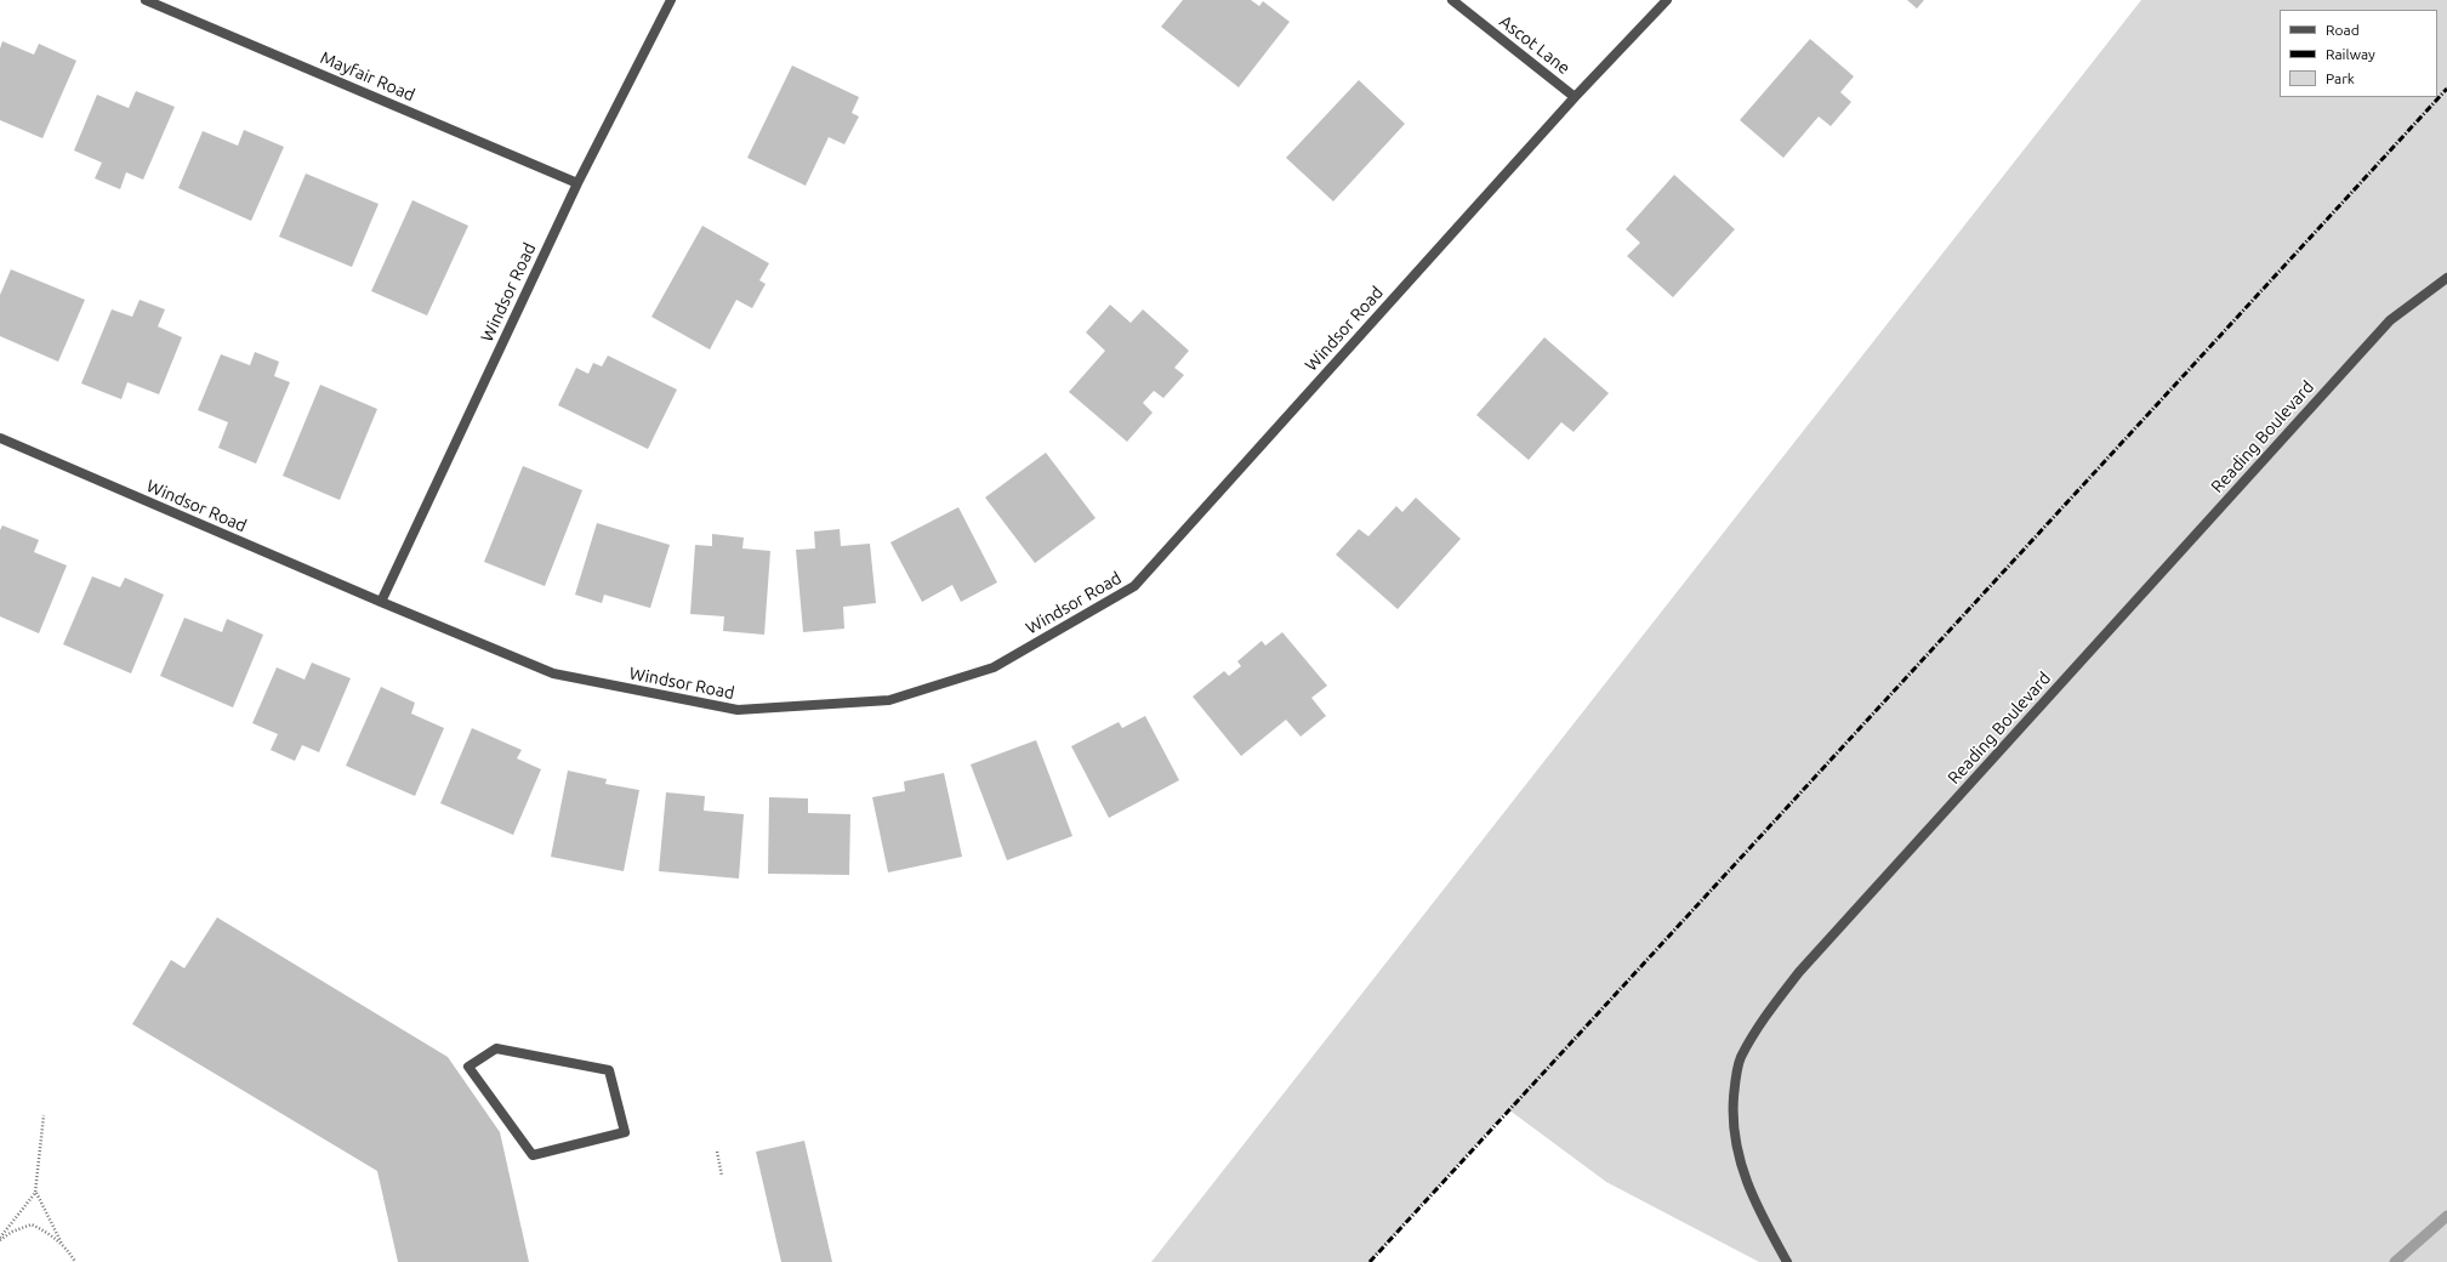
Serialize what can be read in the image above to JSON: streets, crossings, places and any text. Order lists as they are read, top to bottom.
{
  "streets": {
    "street": [
      "Ascot Lane",
      "Mayfair Road",
      "Windsor Road",
      "Reading Boulevard"
    ]
  },
  "crossings": [
    ["Ascot Lane", "Windsor Road"],
    ["Mayfair Road", "Windsor Road"]
  ],
  "legend": ["Road", "Railway", "Park"]
}
